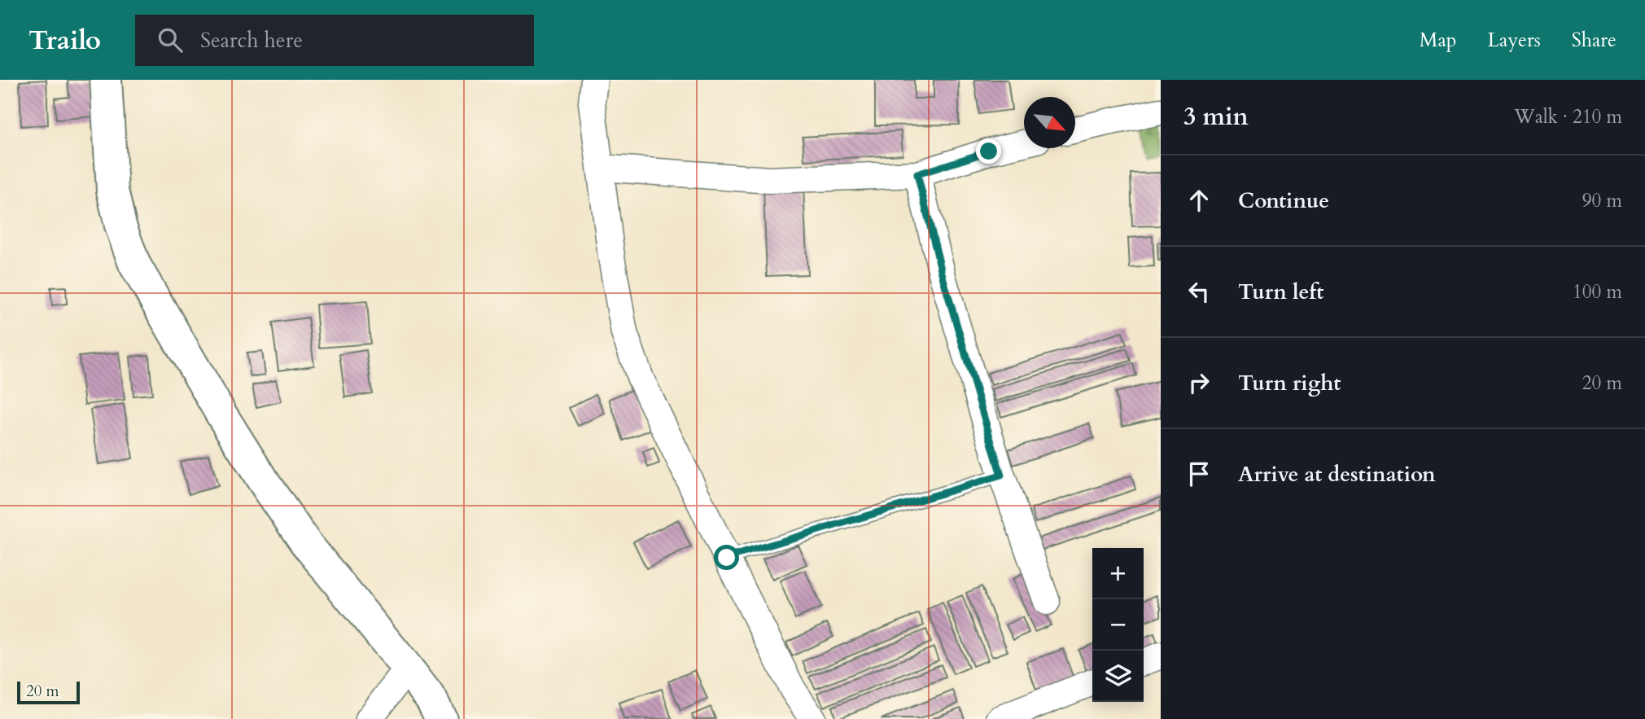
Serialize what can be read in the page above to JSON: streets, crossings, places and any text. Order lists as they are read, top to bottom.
{
  "scale_bar": "20 m",
  "north": "bottom right",
  "page": {
    "header": "Trailo",
    "search": "Search here",
    "nav": ["Map", "Layers", "Share"],
    "heading": ["3 min", "Walk · 210 m"],
    "list": [
      ["Continue", "90 m"],
      ["Turn left", "100 m"],
      ["Turn right", "20 m"],
      "Arrive at destination"
    ],
    "map_buttons": ["+", "−"],
    "scale": "20 m"
  }
}
